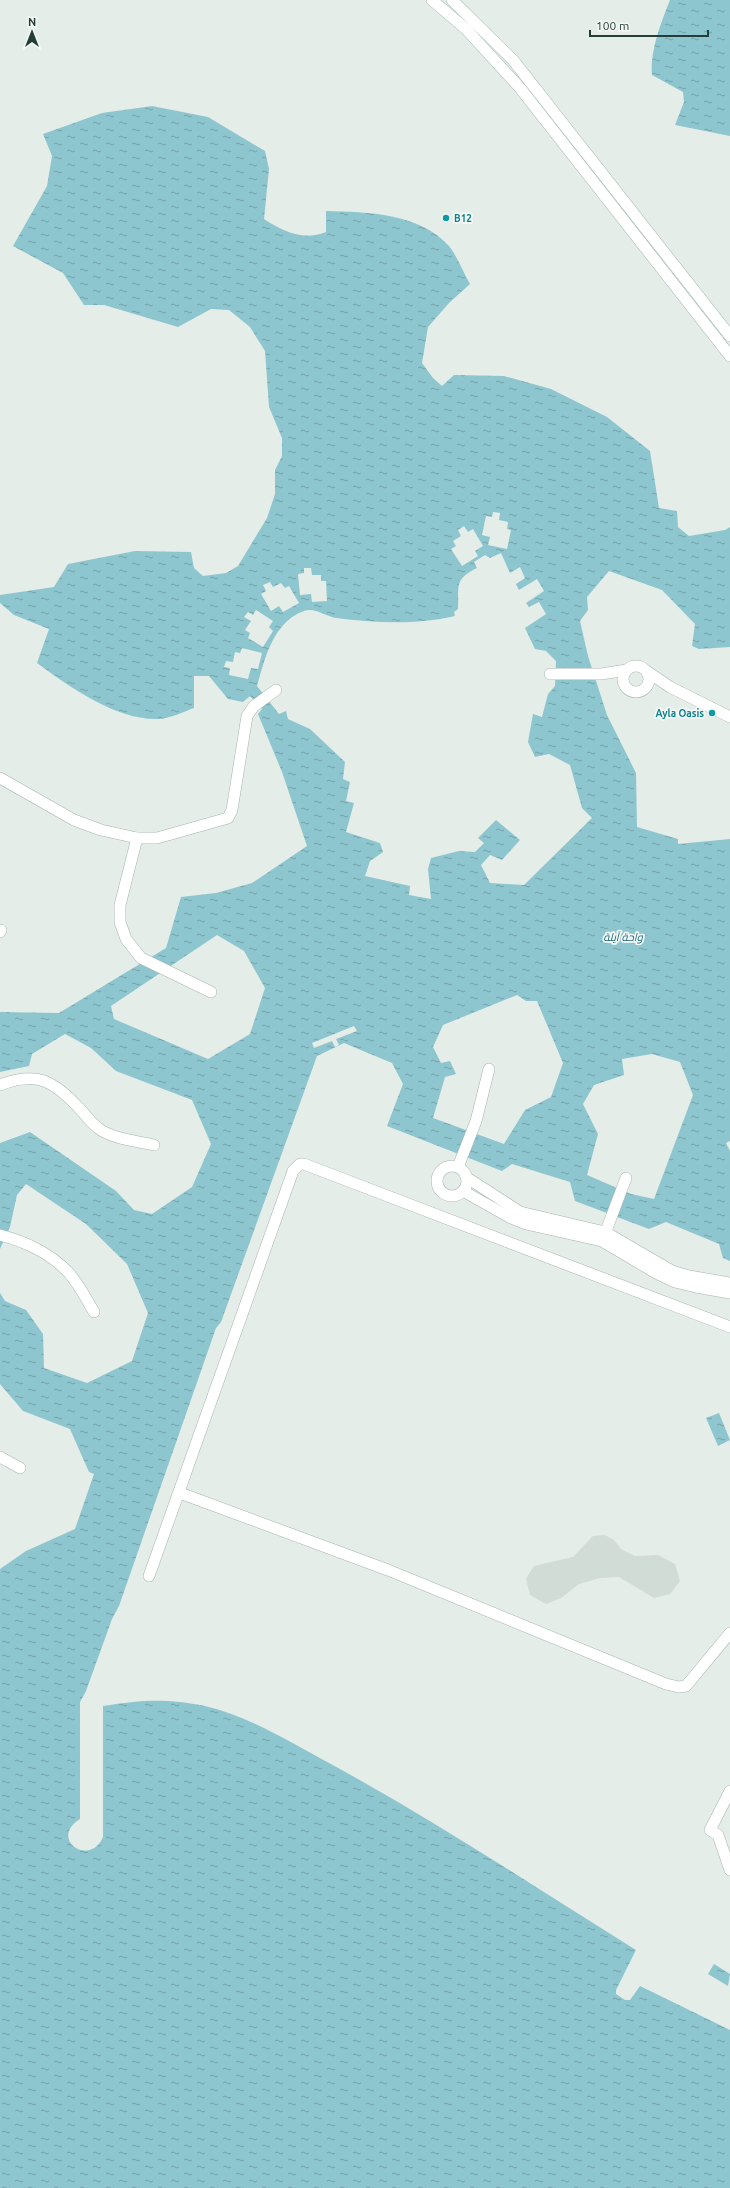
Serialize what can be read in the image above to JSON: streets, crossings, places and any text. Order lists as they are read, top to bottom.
{
  "water": ["واحة آيلة"],
  "places": ["B12", "Ayla Oasis"],
  "scale_bar": "100 m",
  "north": "top"
}
